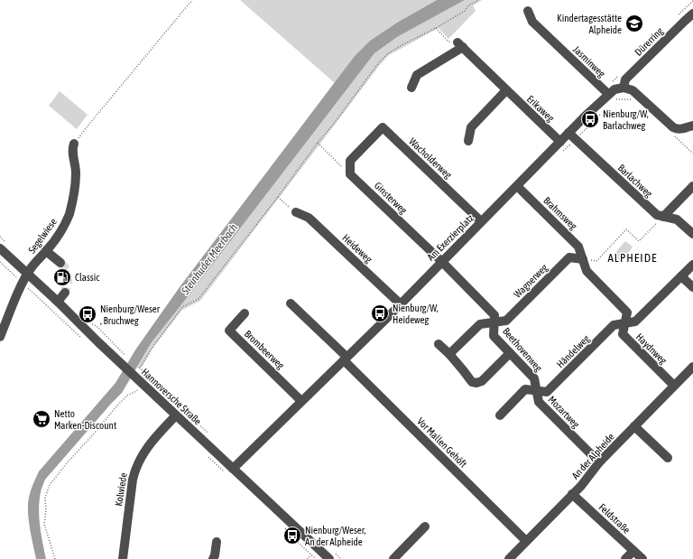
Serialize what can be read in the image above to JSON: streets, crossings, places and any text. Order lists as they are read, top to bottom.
{
  "streets": {
    "street": [
      "Dürerring",
      "Jasminweg",
      "Erikaweg",
      "Wacholderweg",
      "Barlachweg",
      "Ginsterweg",
      "Brahmsweg",
      "Segelwiese",
      "Am Exerzierplatz",
      "Heideweg",
      "Wagnerweg",
      "Haydnweg",
      "Brombeerweg",
      "Beethovenweg",
      "Händelweg",
      "Hannoversche Straße",
      "Mozartweg",
      "Vor Mallen Gehöft",
      "An der Alpheide",
      "Kolwiede",
      "Feldstraße"
    ]
  },
  "crossings": [
    ["Dürerring", "Am Exerzierplatz"],
    ["Jasminweg", "Am Exerzierplatz"],
    ["Erikaweg", "Am Exerzierplatz"],
    ["Wacholderweg", "Ginsterweg"],
    ["Wacholderweg", "Am Exerzierplatz"],
    ["Barlachweg", "Am Exerzierplatz"],
    ["Ginsterweg", "Am Exerzierplatz"],
    ["Ginsterweg", "Beethovenweg"],
    ["Brahmsweg", "Am Exerzierplatz"],
    ["Brahmsweg", "Wagnerweg"],
    ["Segelwiese", "Hannoversche Straße"],
    ["Am Exerzierplatz", "Heideweg"],
    ["Am Exerzierplatz", "Brombeerweg"],
    ["Am Exerzierplatz", "Beethovenweg"],
    ["Am Exerzierplatz", "Hannoversche Straße"],
    ["Am Exerzierplatz", "Vor Mallen Gehöft"],
    ["Wagnerweg", "Beethovenweg"],
    ["Haydnweg", "Händelweg"],
    ["Haydnweg", "An der Alpheide"],
    ["Beethovenweg", "Händelweg"],
    ["Beethovenweg", "Mozartweg"],
    ["Händelweg", "Mozartweg"],
    ["Hannoversche Straße", "Kolwiede"],
    ["Mozartweg", "An der Alpheide"],
    ["Vor Mallen Gehöft", "An der Alpheide"],
    ["An der Alpheide", "Feldstraße"]
  ],
  "districts": ["ALPHEIDE"],
  "water": ["Steinhuder Meerbach"],
  "places": {
    "school or university": ["Kindertagesstätte Alpheide"],
    "bus stop": [
      "Nienburg/W, Barlachweg",
      "Nienburg/W, Heideweg",
      "Nienburg/Weser , Bruchweg",
      "Nienburg/Weser, An der Alpheide"
    ],
    "fuel station": ["Classic"],
    "supermarket": ["Netto Marken-Discount"]
  }
}
